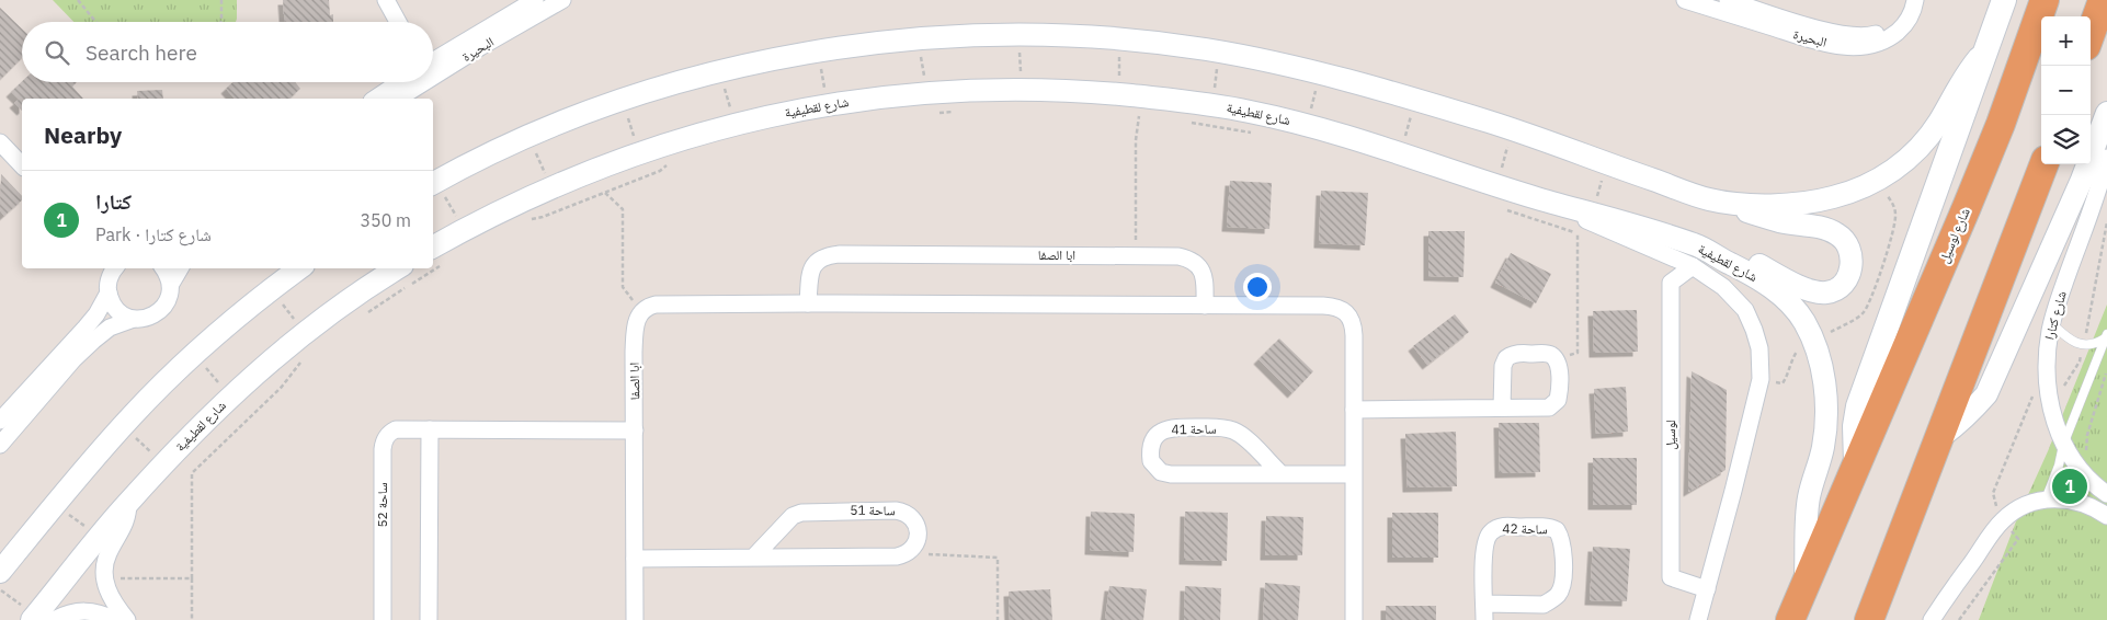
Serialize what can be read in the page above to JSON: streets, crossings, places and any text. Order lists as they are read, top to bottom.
{
  "streets": {
    "highway": ["شارع لوسيل"],
    "street": [
      "البحيرة",
      "شارع لقطيفية",
      "ابا الصفا",
      "شارع كتارا",
      "ساحة 41",
      "لوسيل",
      "ساحة 52",
      "ساحة 51",
      "ساحة 42"
    ]
  },
  "crossings": [
    ["شارع لقطيفية", "شارع لوسيل"],
    ["شارع لقطيفية", "لوسيل"],
    ["ابا الصفا", "ساحة 52"]
  ],
  "page": {
    "map_buttons": ["+", "−"],
    "search": "Search here",
    "heading": "Nearby",
    "list": [
      {
        "mark": "1",
        "name": "كتارا",
        "note": "Park · شارع كتارا",
        "value": "350 m"
      }
    ],
    "pins": "1"
  }
}
